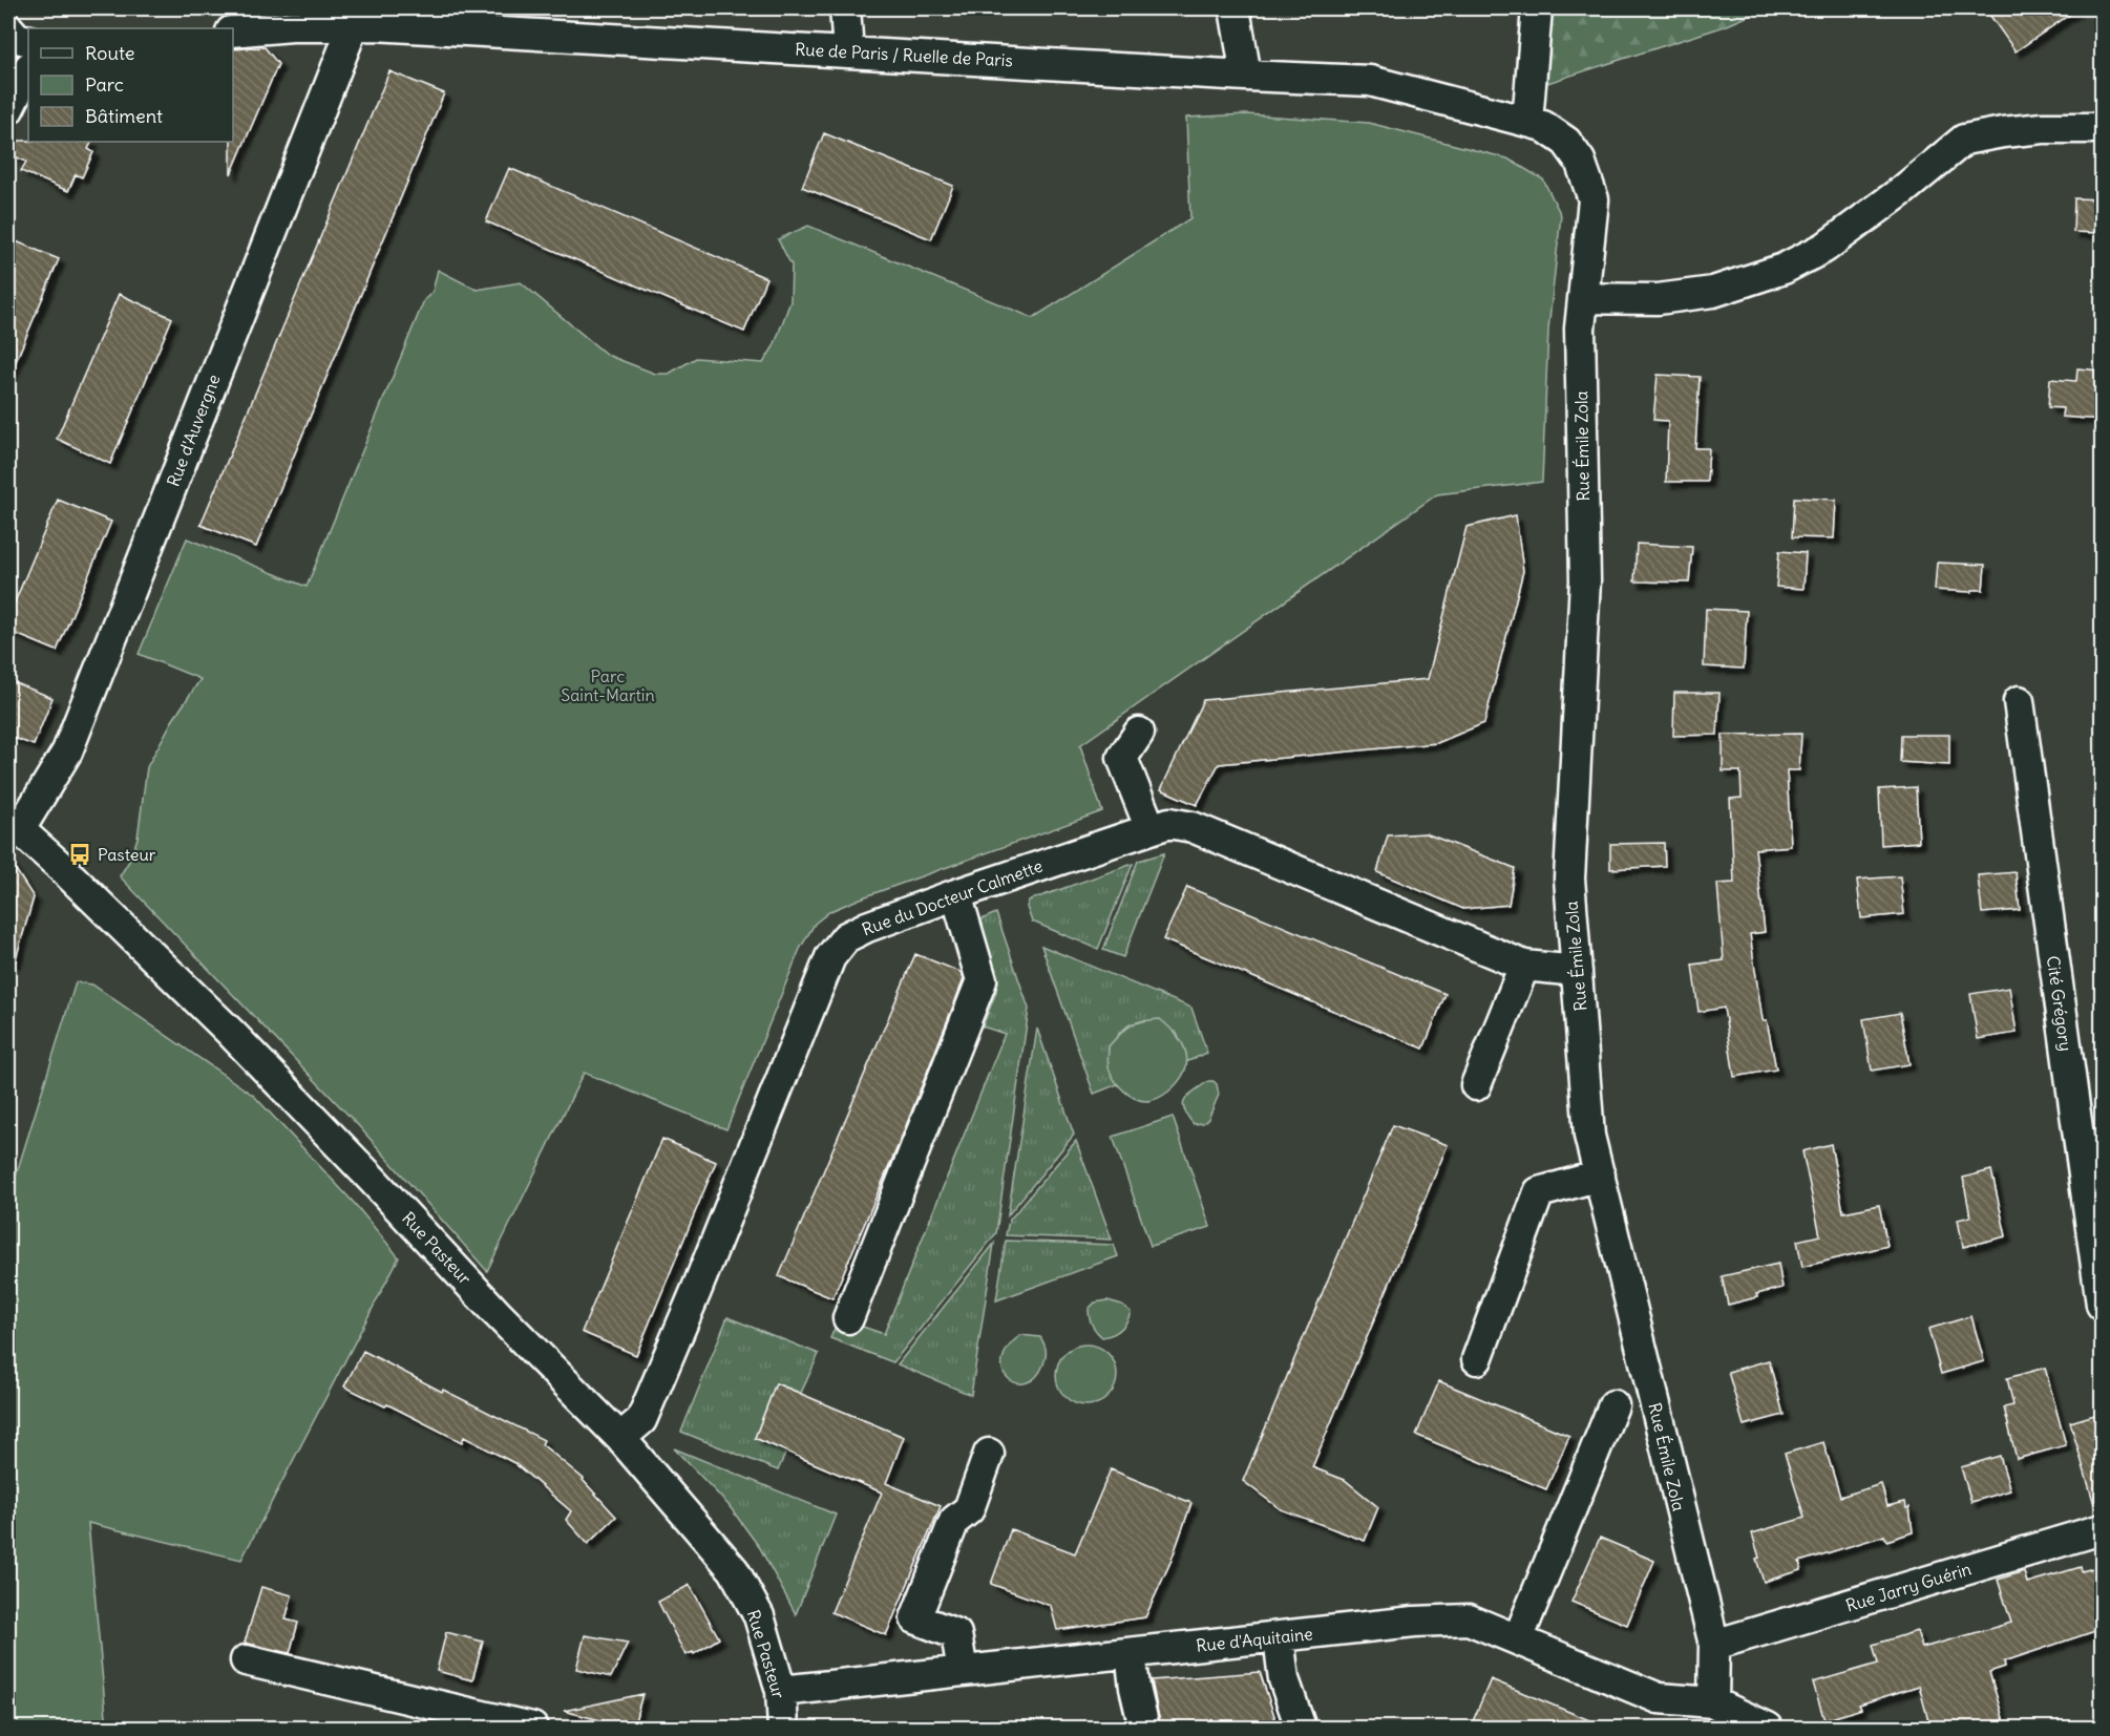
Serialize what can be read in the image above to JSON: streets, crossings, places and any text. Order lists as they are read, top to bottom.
{
  "streets": {
    "street": [
      "Rue de Paris / Ruelle de Paris",
      "Rue d'Auvergne",
      "Rue Émile Zola",
      "Rue du Docteur Calmette",
      "Cité Grégory",
      "Rue Pasteur",
      "Rue Jarry Guérin",
      "Rue d'Aquitaine"
    ]
  },
  "crossings": [
    ["Rue de Paris / Ruelle de Paris", "Rue d'Auvergne"],
    ["Rue de Paris / Ruelle de Paris", "Rue Émile Zola"],
    ["Rue d'Auvergne", "Rue Pasteur"],
    ["Rue Émile Zola", "Rue du Docteur Calmette"],
    ["Rue Émile Zola", "Rue Jarry Guérin"],
    ["Rue Émile Zola", "Rue d'Aquitaine"],
    ["Rue du Docteur Calmette", "Rue Pasteur"],
    ["Rue Pasteur", "Rue d'Aquitaine"]
  ],
  "parks": ["Parc Saint-Martin"],
  "places": {
    "bus stop": ["Pasteur"]
  },
  "legend": ["Route", "Parc", "Bâtiment"]
}
